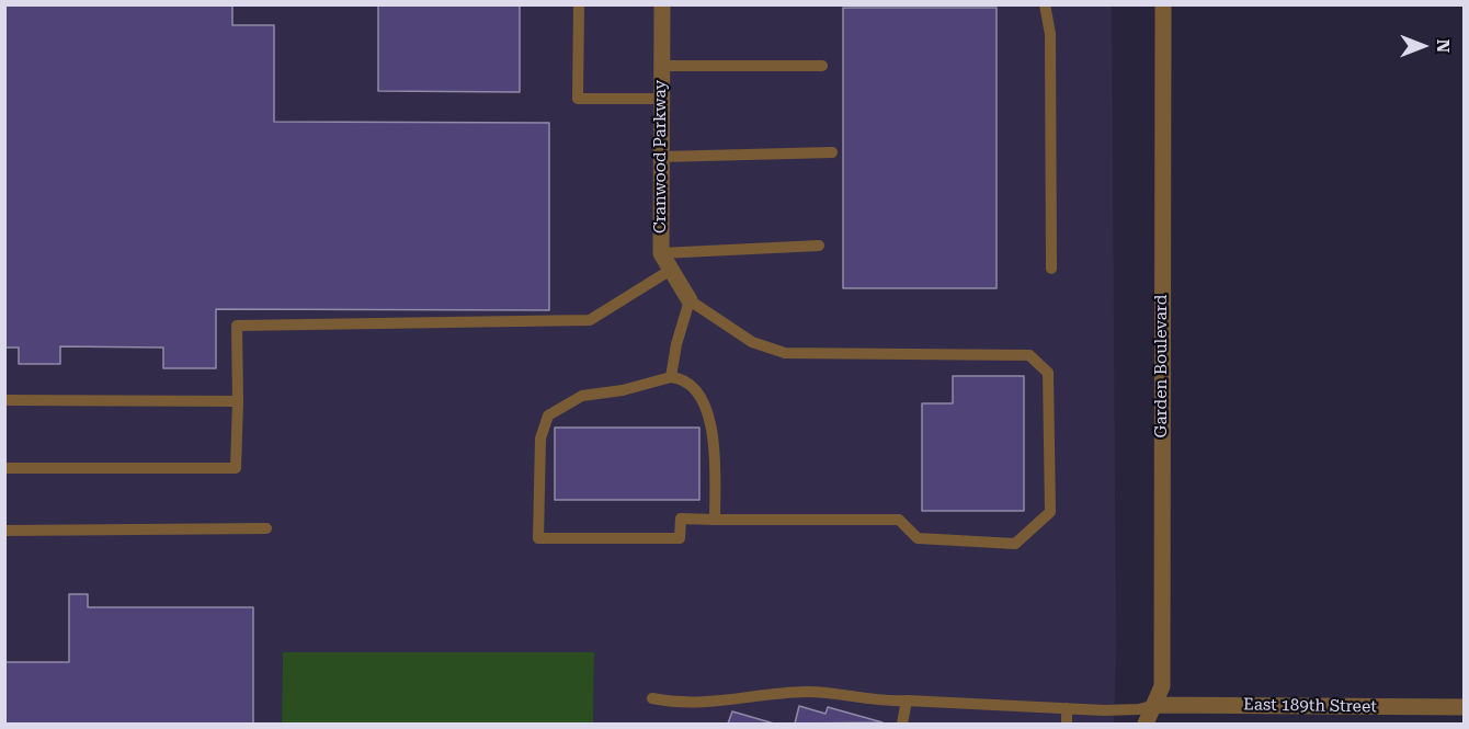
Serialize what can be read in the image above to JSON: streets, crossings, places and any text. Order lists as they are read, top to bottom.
{
  "streets": {
    "street": ["Cranwood Parkway", "Garden Boulevard", "East 189th Street"]
  },
  "crossings": [
    ["Garden Boulevard", "East 189th Street"]
  ],
  "north": "right"
}
